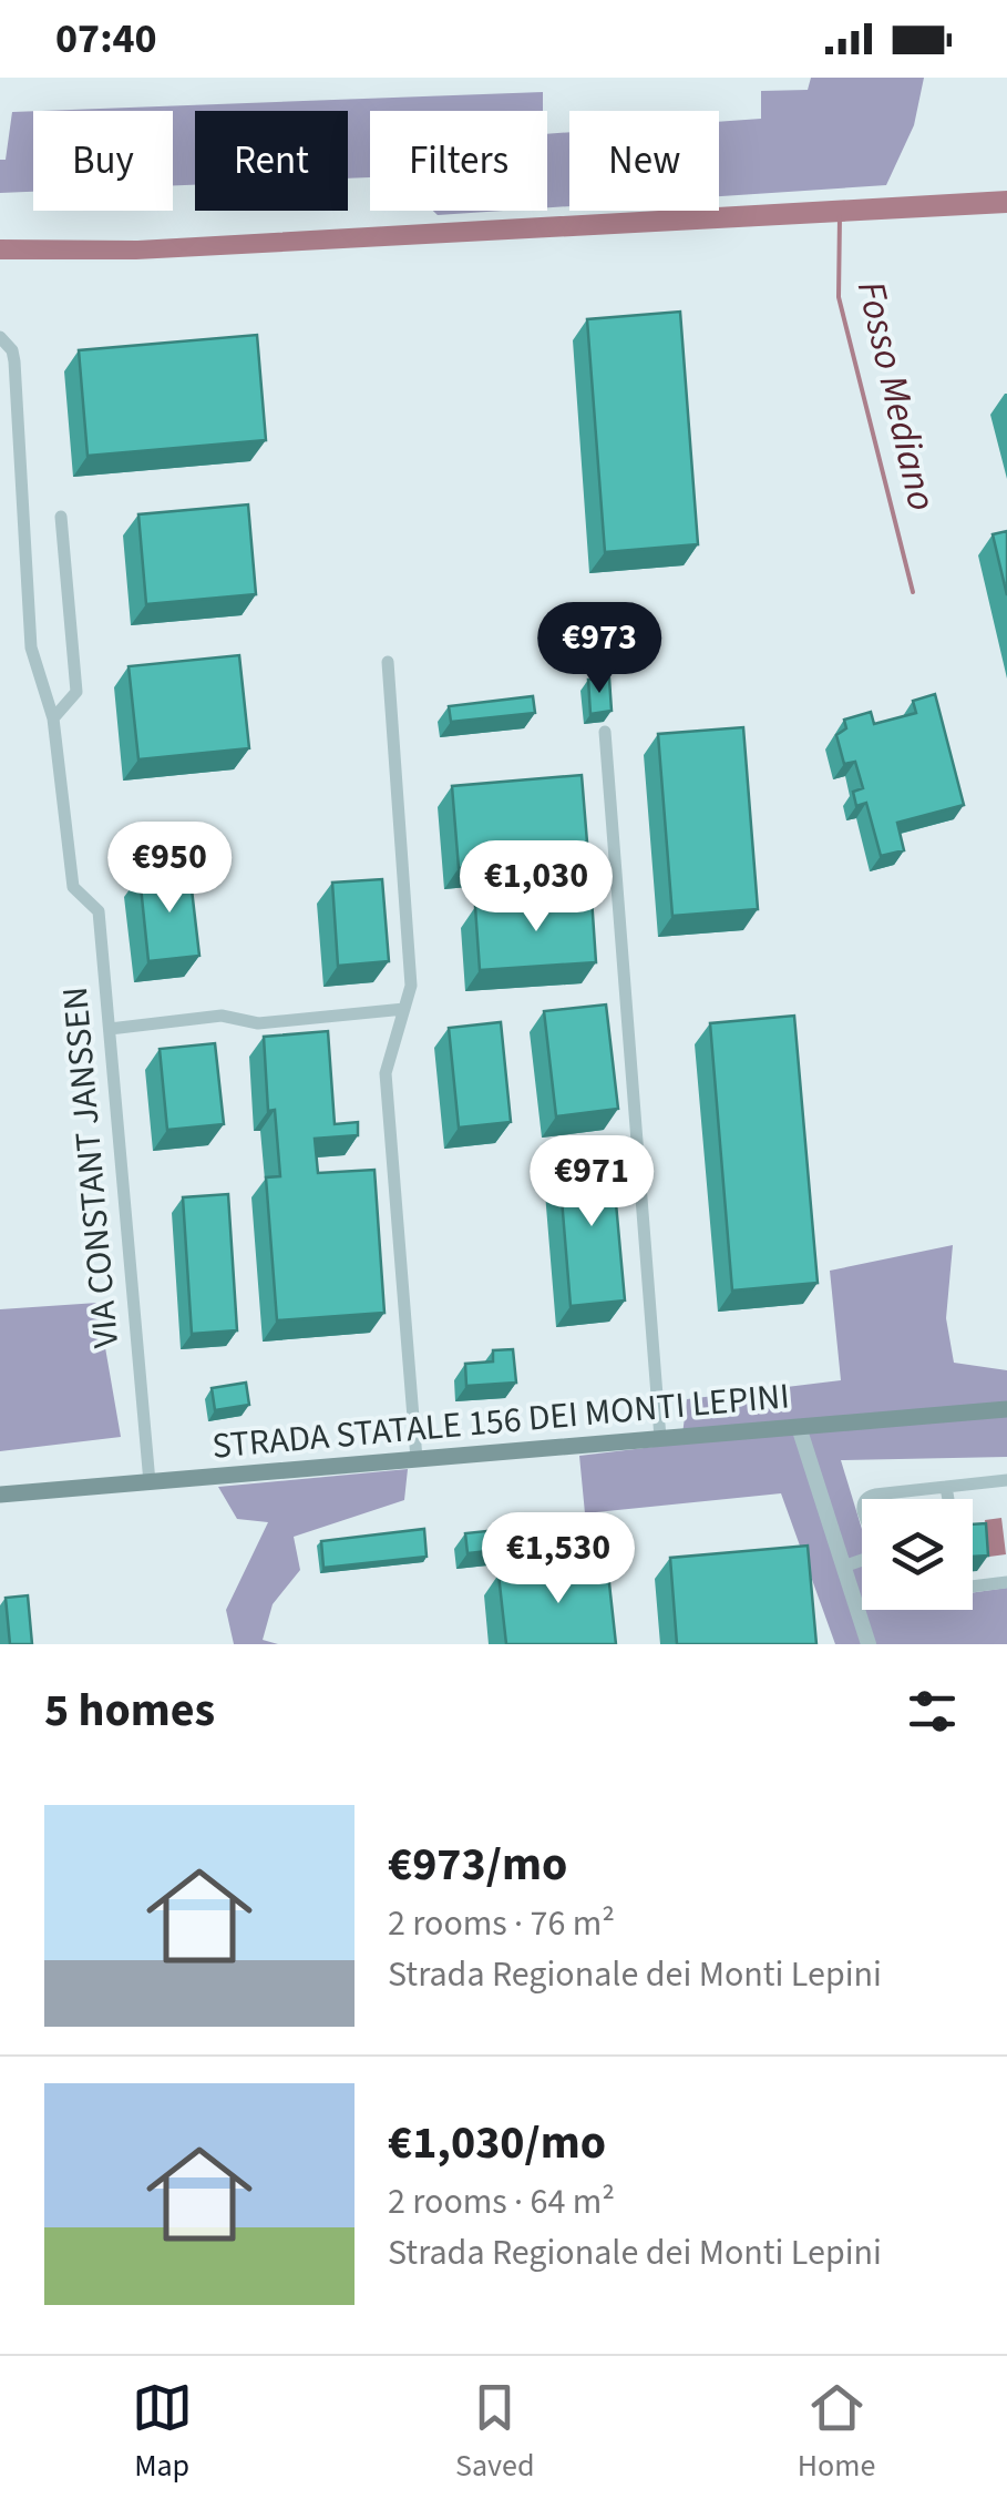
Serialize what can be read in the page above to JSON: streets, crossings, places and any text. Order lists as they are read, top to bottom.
{
  "streets": {
    "main road": ["STRADA STATALE 156 DEI MONTI LEPINI"],
    "street": ["VIA CONSTANT JANSSEN"]
  },
  "crossings": [
    ["VIA CONSTANT JANSSEN", "STRADA STATALE 156 DEI MONTI LEPINI"]
  ],
  "water": ["Fosso Mediano"],
  "page": {
    "status": "07:40",
    "chip": [
      "Buy",
      "Rent",
      "Filters",
      "New"
    ],
    "price": [
      "€973",
      "€950",
      "€1,030",
      "€971",
      "€1,530"
    ],
    "heading": "5 homes",
    "list": [
      {
        "name": "€973/mo",
        "note": "2 rooms · 76 m² · Strada Regionale dei Monti Lepini"
      },
      {
        "name": "€1,030/mo",
        "note": "2 rooms · 64 m² · Strada Regionale dei Monti Lepini"
      }
    ],
    "tabs": ["Map", "Saved", "Home"]
  }
}
